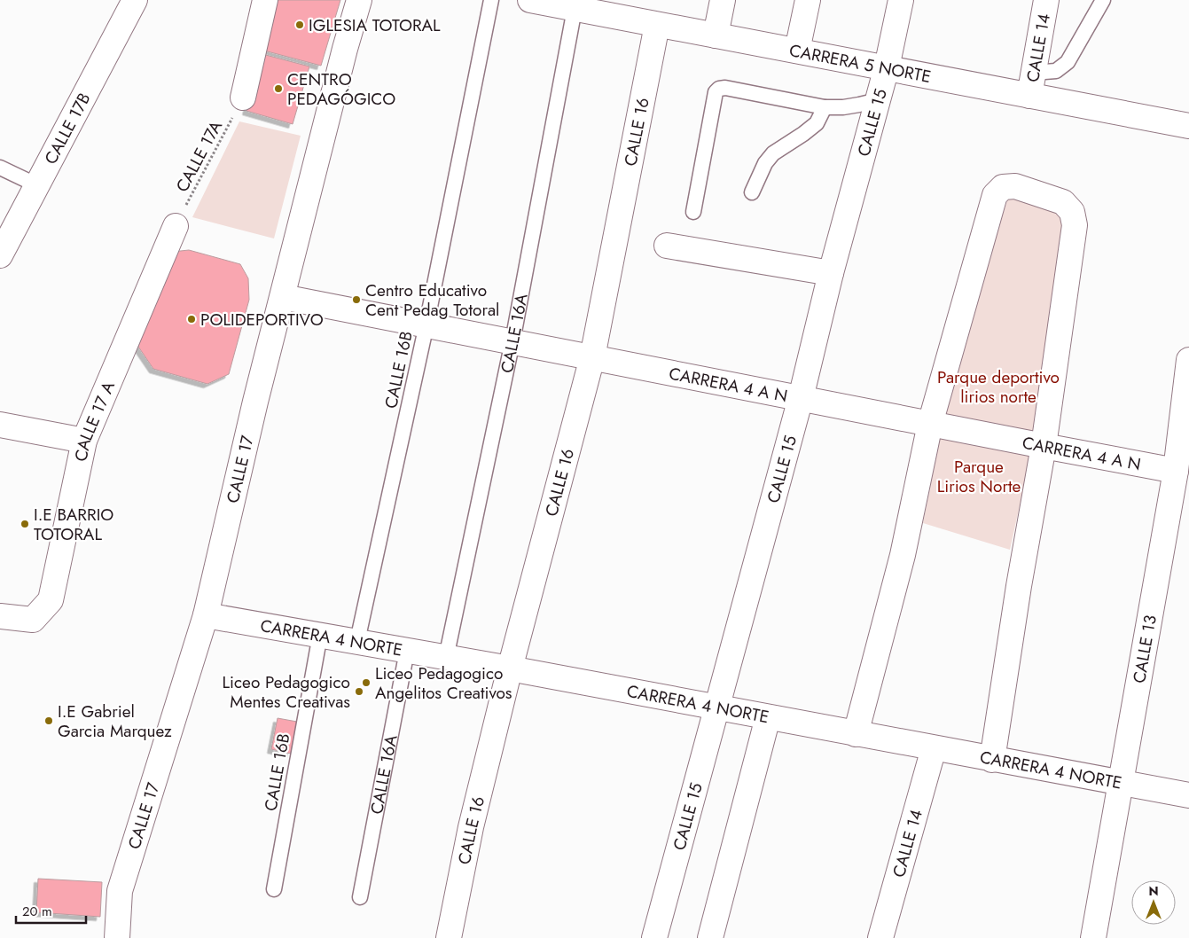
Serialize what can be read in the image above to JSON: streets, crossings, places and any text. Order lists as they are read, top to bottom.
{
  "streets": {
    "street": [
      "CALLE 14",
      "CARRERA 5 NORTE",
      "CALLE 15",
      "CALLE 17B",
      "CALLE 16",
      "CARRERA 4 A N",
      "CALLE 17 A",
      "CALLE 17",
      "CARRERA 4 NORTE",
      "CALLE 13"
    ],
    "lane": ["CALLE 16A", "CALLE 16B"],
    "path": ["CALLE 17A"]
  },
  "crossings": [
    ["CALLE 14", "CARRERA 5 NORTE"],
    ["CALLE 14", "CARRERA 4 NORTE"],
    ["CARRERA 5 NORTE", "CALLE 15"],
    ["CARRERA 5 NORTE", "CALLE 16"],
    ["CARRERA 5 NORTE", "CALLE 16A"],
    ["CALLE 15", "CARRERA 4 A N"],
    ["CALLE 15", "CARRERA 4 NORTE"],
    ["CALLE 16", "CARRERA 4 A N"],
    ["CALLE 16", "CARRERA 4 NORTE"],
    ["CALLE 17A", "CALLE 17 A"],
    ["CALLE 16A", "CARRERA 4 A N"],
    ["CALLE 16A", "CARRERA 4 NORTE"],
    ["CALLE 16B", "CARRERA 4 A N"],
    ["CALLE 16B", "CARRERA 4 NORTE"],
    ["CARRERA 4 A N", "CALLE 17"],
    ["CARRERA 4 A N", "CALLE 13"],
    ["CALLE 17", "CARRERA 4 NORTE"],
    ["CARRERA 4 NORTE", "CALLE 13"]
  ],
  "parks": ["Parque deportivo lirios norte", "Parque Lirios Norte"],
  "places": [
    "IGLESIA TOTORAL",
    "CENTRO PEDAGÓGICO",
    "Centro Educativo Cent Pedag Totoral",
    "POLIDEPORTIVO",
    "I.E BARRIO TOTORAL",
    "Liceo Pedagogico Angelitos Creativos",
    "Liceo Pedagogico Mentes Creativas",
    "I.E Gabriel Garcia Marquez"
  ],
  "scale_bar": "20 m",
  "north": "top"
}
